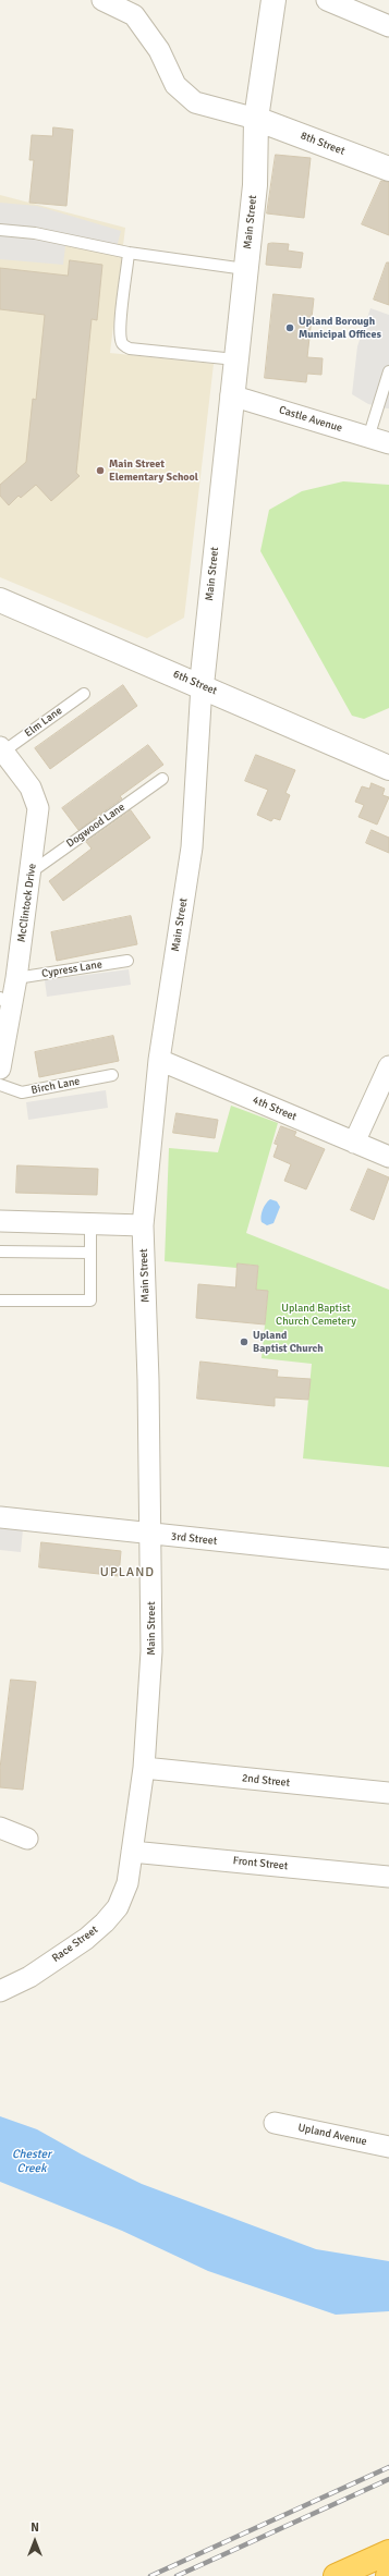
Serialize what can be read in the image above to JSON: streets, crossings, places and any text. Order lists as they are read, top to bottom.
{
  "streets": {
    "street": [
      "8th Street",
      "Main Street",
      "Castle Avenue",
      "6th Street",
      "McClintock Drive",
      "4th Street",
      "3rd Street",
      "2nd Street",
      "Front Street",
      "Race Street",
      "Upland Avenue"
    ],
    "lane": [
      "Elm Lane",
      "Dogwood Lane",
      "Cypress Lane",
      "Birch Lane"
    ]
  },
  "crossings": [
    ["8th Street", "Main Street"],
    ["Main Street", "Castle Avenue"],
    ["Main Street", "6th Street"],
    ["Main Street", "4th Street"],
    ["Main Street", "3rd Street"],
    ["Main Street", "2nd Street"],
    ["Main Street", "Front Street"],
    ["Main Street", "Race Street"],
    ["Elm Lane", "McClintock Drive"],
    ["Dogwood Lane", "McClintock Drive"],
    ["McClintock Drive", "Cypress Lane"],
    ["Front Street", "Race Street"]
  ],
  "districts": ["UPLAND"],
  "water": ["Chester Creek"],
  "parks": ["Upland Baptist Church Cemetery"],
  "places": ["Upland Borough Municipal Offices", "Main Street Elementary School", "Upland Baptist Church"],
  "north": "top"
}
